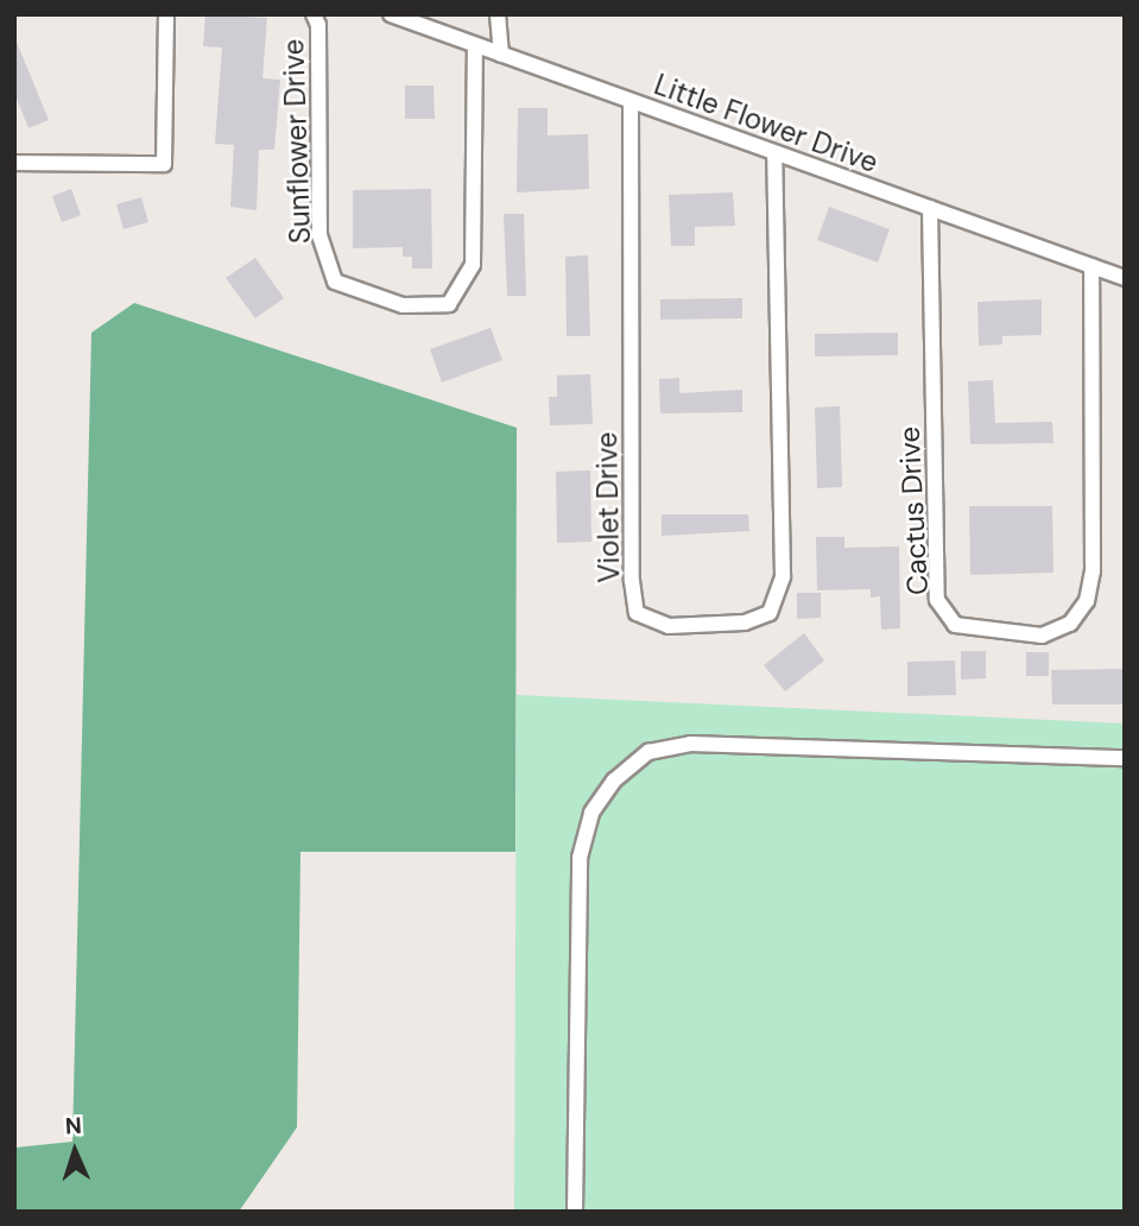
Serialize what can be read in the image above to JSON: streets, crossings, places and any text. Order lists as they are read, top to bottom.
{
  "streets": {
    "lane": [
      "Little Flower Drive",
      "Sunflower Drive",
      "Violet Drive",
      "Cactus Drive"
    ]
  },
  "crossings": [
    ["Little Flower Drive", "Sunflower Drive"],
    ["Little Flower Drive", "Violet Drive"],
    ["Little Flower Drive", "Cactus Drive"]
  ],
  "north": "top"
}
